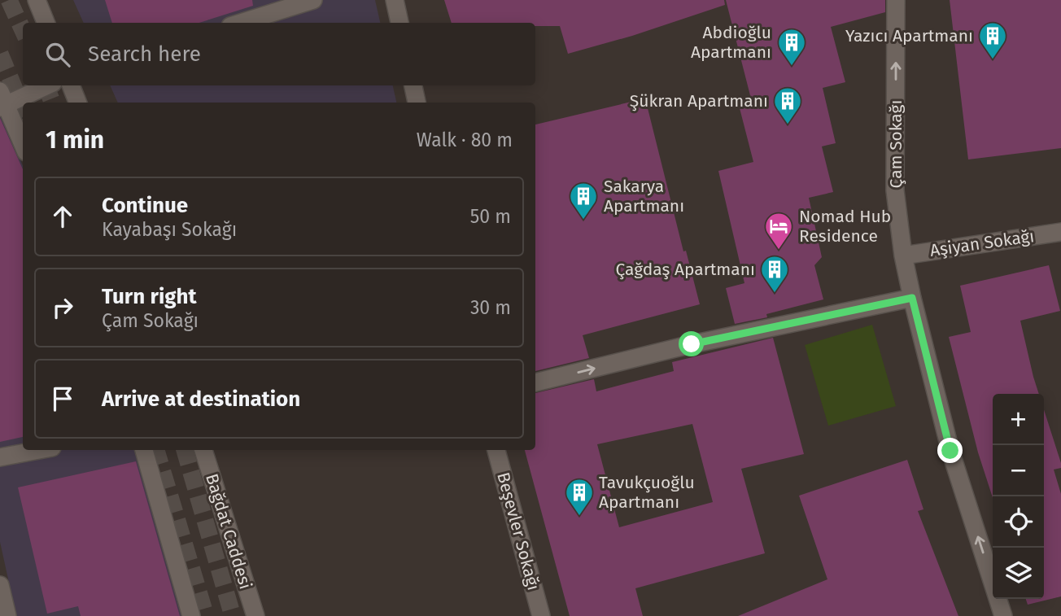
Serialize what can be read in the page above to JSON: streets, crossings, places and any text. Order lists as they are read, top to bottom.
{
  "streets": {
    "street": [
      "Çam Sokağı",
      "Aşiyan Sokağı",
      "Bağdat Caddesi",
      "Beşevler Sokağı"
    ]
  },
  "crossings": [
    ["Çam Sokağı", "Aşiyan Sokağı"]
  ],
  "one_way": ["Çam Sokağı"],
  "places": {
    "building": [
      "Yazıcı Apartmanı",
      "Abdioğlu Apartmanı",
      "Şükran Apartmanı",
      "Sakarya Apartmanı",
      "Çağdaş Apartmanı",
      "Tavukçuoğlu Apartmanı"
    ],
    "hotel": ["Nomad Hub Residence"]
  },
  "page": {
    "search": "Search here",
    "heading": ["1 min", "Walk · 80 m"],
    "list": [
      ["Continue", "Kayabaşı Sokağı", "50 m"],
      ["Turn right", "Çam Sokağı", "30 m"],
      "Arrive at destination"
    ],
    "map_buttons": ["+", "−"]
  }
}
